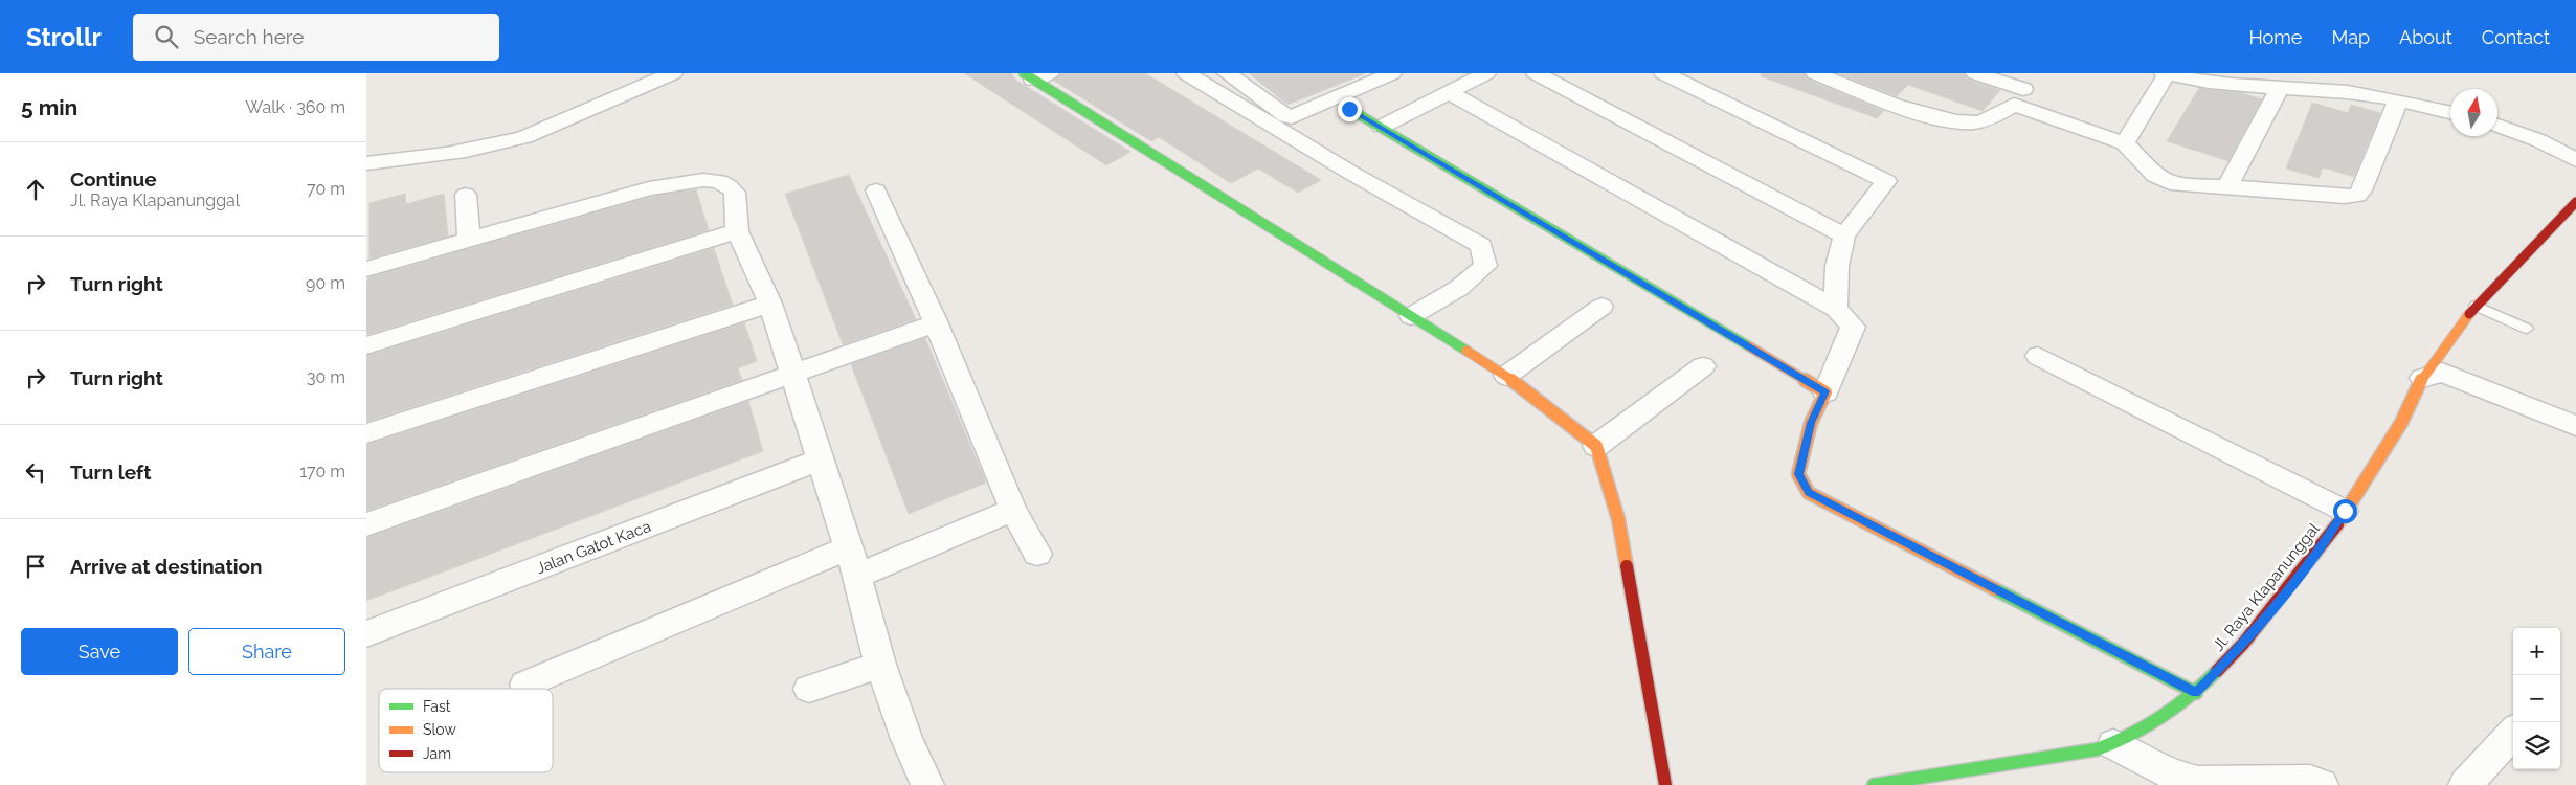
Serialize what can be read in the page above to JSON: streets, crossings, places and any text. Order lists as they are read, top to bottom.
{
  "streets": {
    "street": ["Jalan Gatot Kaca", "Jl. Raya Klapanunggal"]
  },
  "legend": ["Fast", "Slow", "Jam"],
  "north": "top",
  "page": {
    "header": "Strollr",
    "search": "Search here",
    "nav": [
      "Home",
      "Map",
      "About",
      "Contact"
    ],
    "heading": ["5 min", "Walk · 360 m"],
    "list": [
      ["Continue", "Jl. Raya Klapanunggal", "70 m"],
      ["Turn right", "90 m"],
      ["Turn right", "30 m"],
      ["Turn left", "170 m"],
      "Arrive at destination"
    ],
    "buttons": ["Save", "Share"],
    "map_buttons": ["+", "−"]
  }
}
